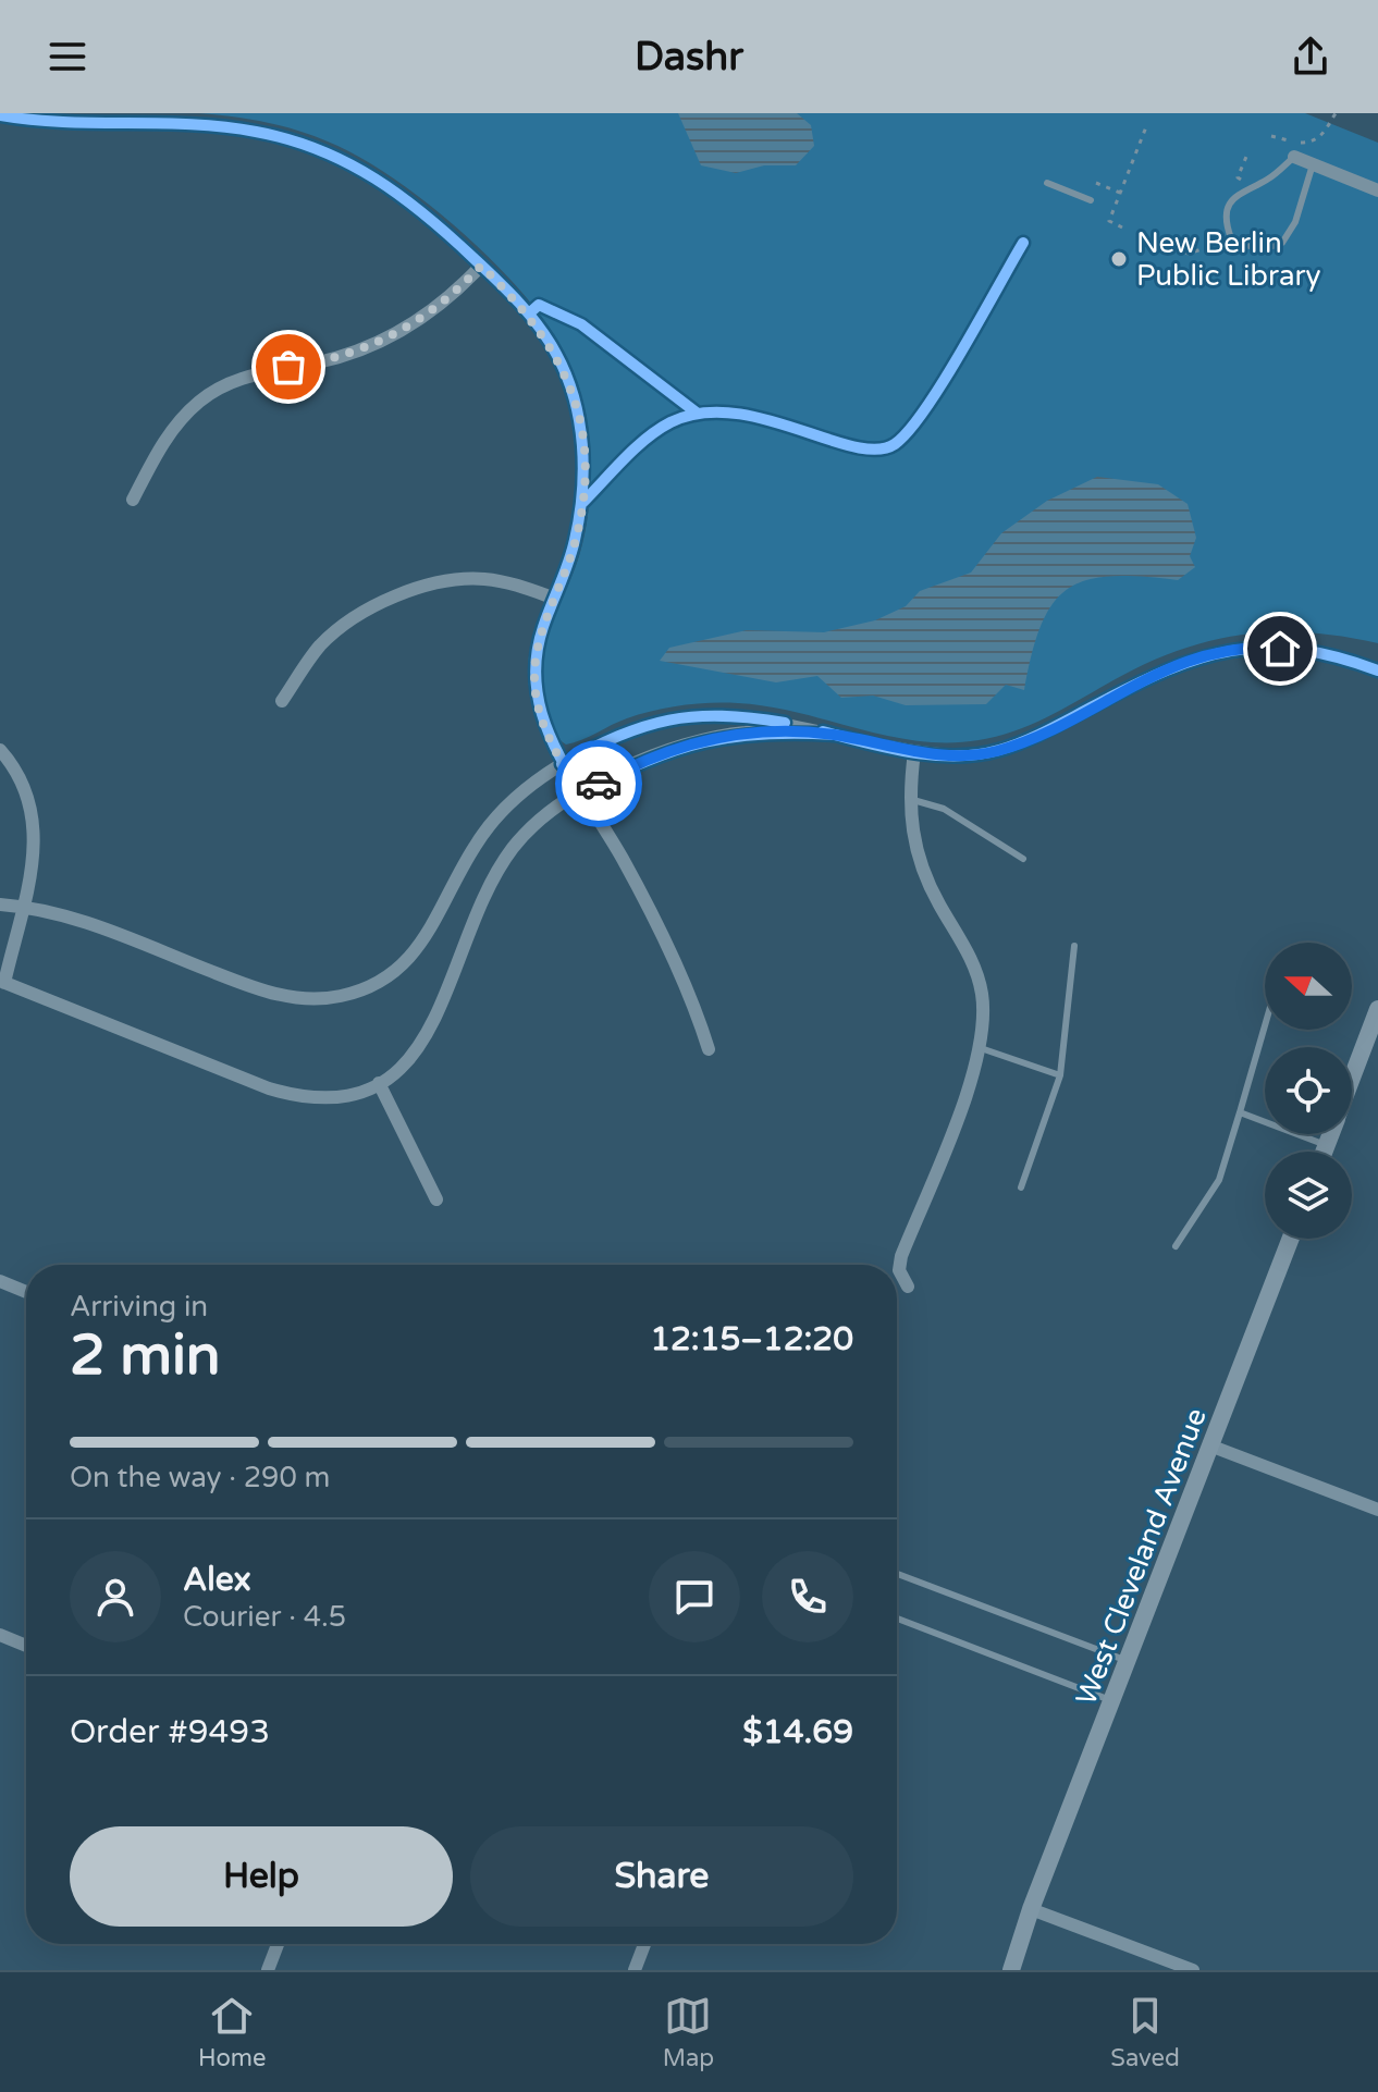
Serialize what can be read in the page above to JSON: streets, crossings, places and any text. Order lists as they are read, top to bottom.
{
  "streets": {
    "main road": ["West Cleveland Avenue"]
  },
  "places": ["New Berlin Public Library"],
  "north": "left",
  "page": {
    "header": "Dashr",
    "heading": ["2 min", "Arriving in", "12:15–12:20"],
    "panel": [
      "Alex",
      "Courier · 4.5",
      "Order #9493",
      "$14.69"
    ],
    "bar": "On the way · 290 m",
    "buttons": ["Help", "Share"],
    "tabs": ["Home", "Map", "Saved"]
  }
}
